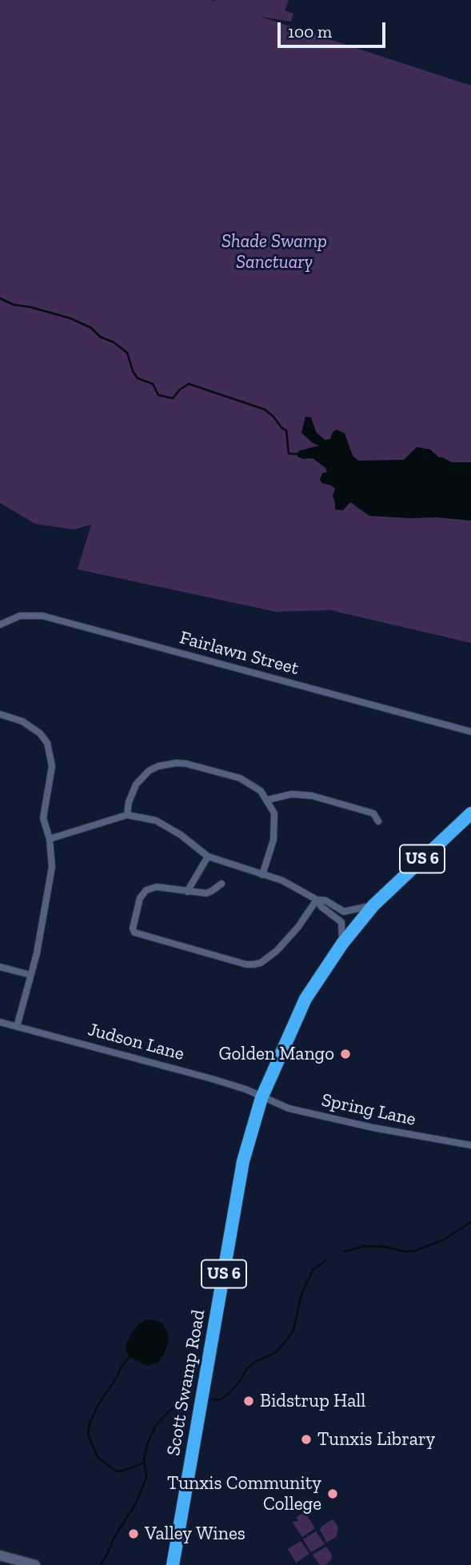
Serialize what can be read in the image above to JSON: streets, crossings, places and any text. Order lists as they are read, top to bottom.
{
  "streets": {
    "highway": ["US 6", "Scott Swamp Road"],
    "street": ["Fairlawn Street", "Judson Lane", "Spring Lane"]
  },
  "crossings": [
    ["Judson Lane", "Spring Lane"],
    ["Judson Lane", "Scott Swamp Road"],
    ["Spring Lane", "Scott Swamp Road"]
  ],
  "parks": ["Shade Swamp Sanctuary"],
  "places": [
    "Golden Mango",
    "Bidstrup Hall",
    "Tunxis Library",
    "Tunxis Community College",
    "Valley Wines"
  ],
  "scale_bar": "100 m"
}
